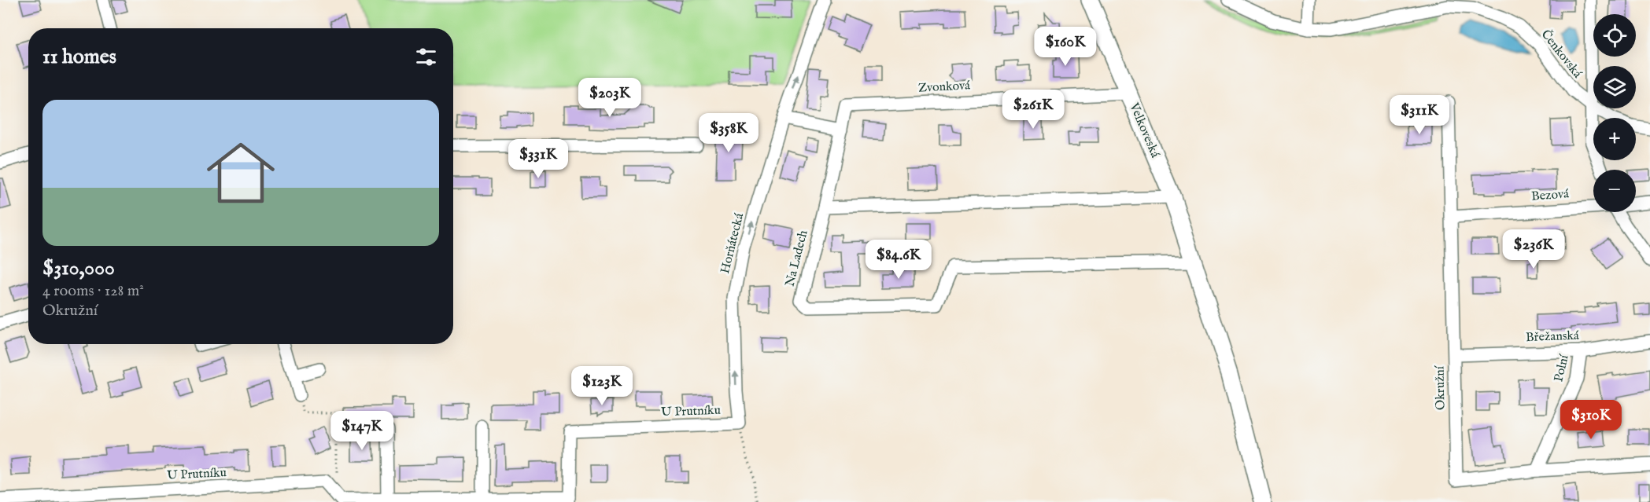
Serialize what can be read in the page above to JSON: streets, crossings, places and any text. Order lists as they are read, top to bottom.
{
  "streets": {
    "street": [
      "Čenkovská",
      "Zvonková",
      "Velkoveská",
      "Bezová",
      "Horňátecká",
      "Na Ladech",
      "Břežanská",
      "Polní",
      "Okružní",
      "U Prutníku"
    ]
  },
  "crossings": [
    ["Zvonková", "Velkoveská"],
    ["Velkoveská", "Na Ladech"],
    ["Bezová", "Okružní"],
    ["Horňátecká", "U Prutníku"],
    ["Břežanská", "Polní"],
    ["Břežanská", "Okružní"],
    ["Polní", "Okružní"]
  ],
  "one_way": ["Horňátecká"],
  "page": {
    "map_buttons": ["+", "−"],
    "price": [
      "$160K",
      "$203K",
      "$261K",
      "$311K",
      "$358K",
      "$331K",
      "$236K",
      "$84.6K",
      "$123K",
      "$310K",
      "$147K"
    ],
    "heading": "11 homes",
    "list": [
      {
        "name": "$310,000",
        "note": "4 rooms · 128 m² · Okružní"
      }
    ]
  }
}
